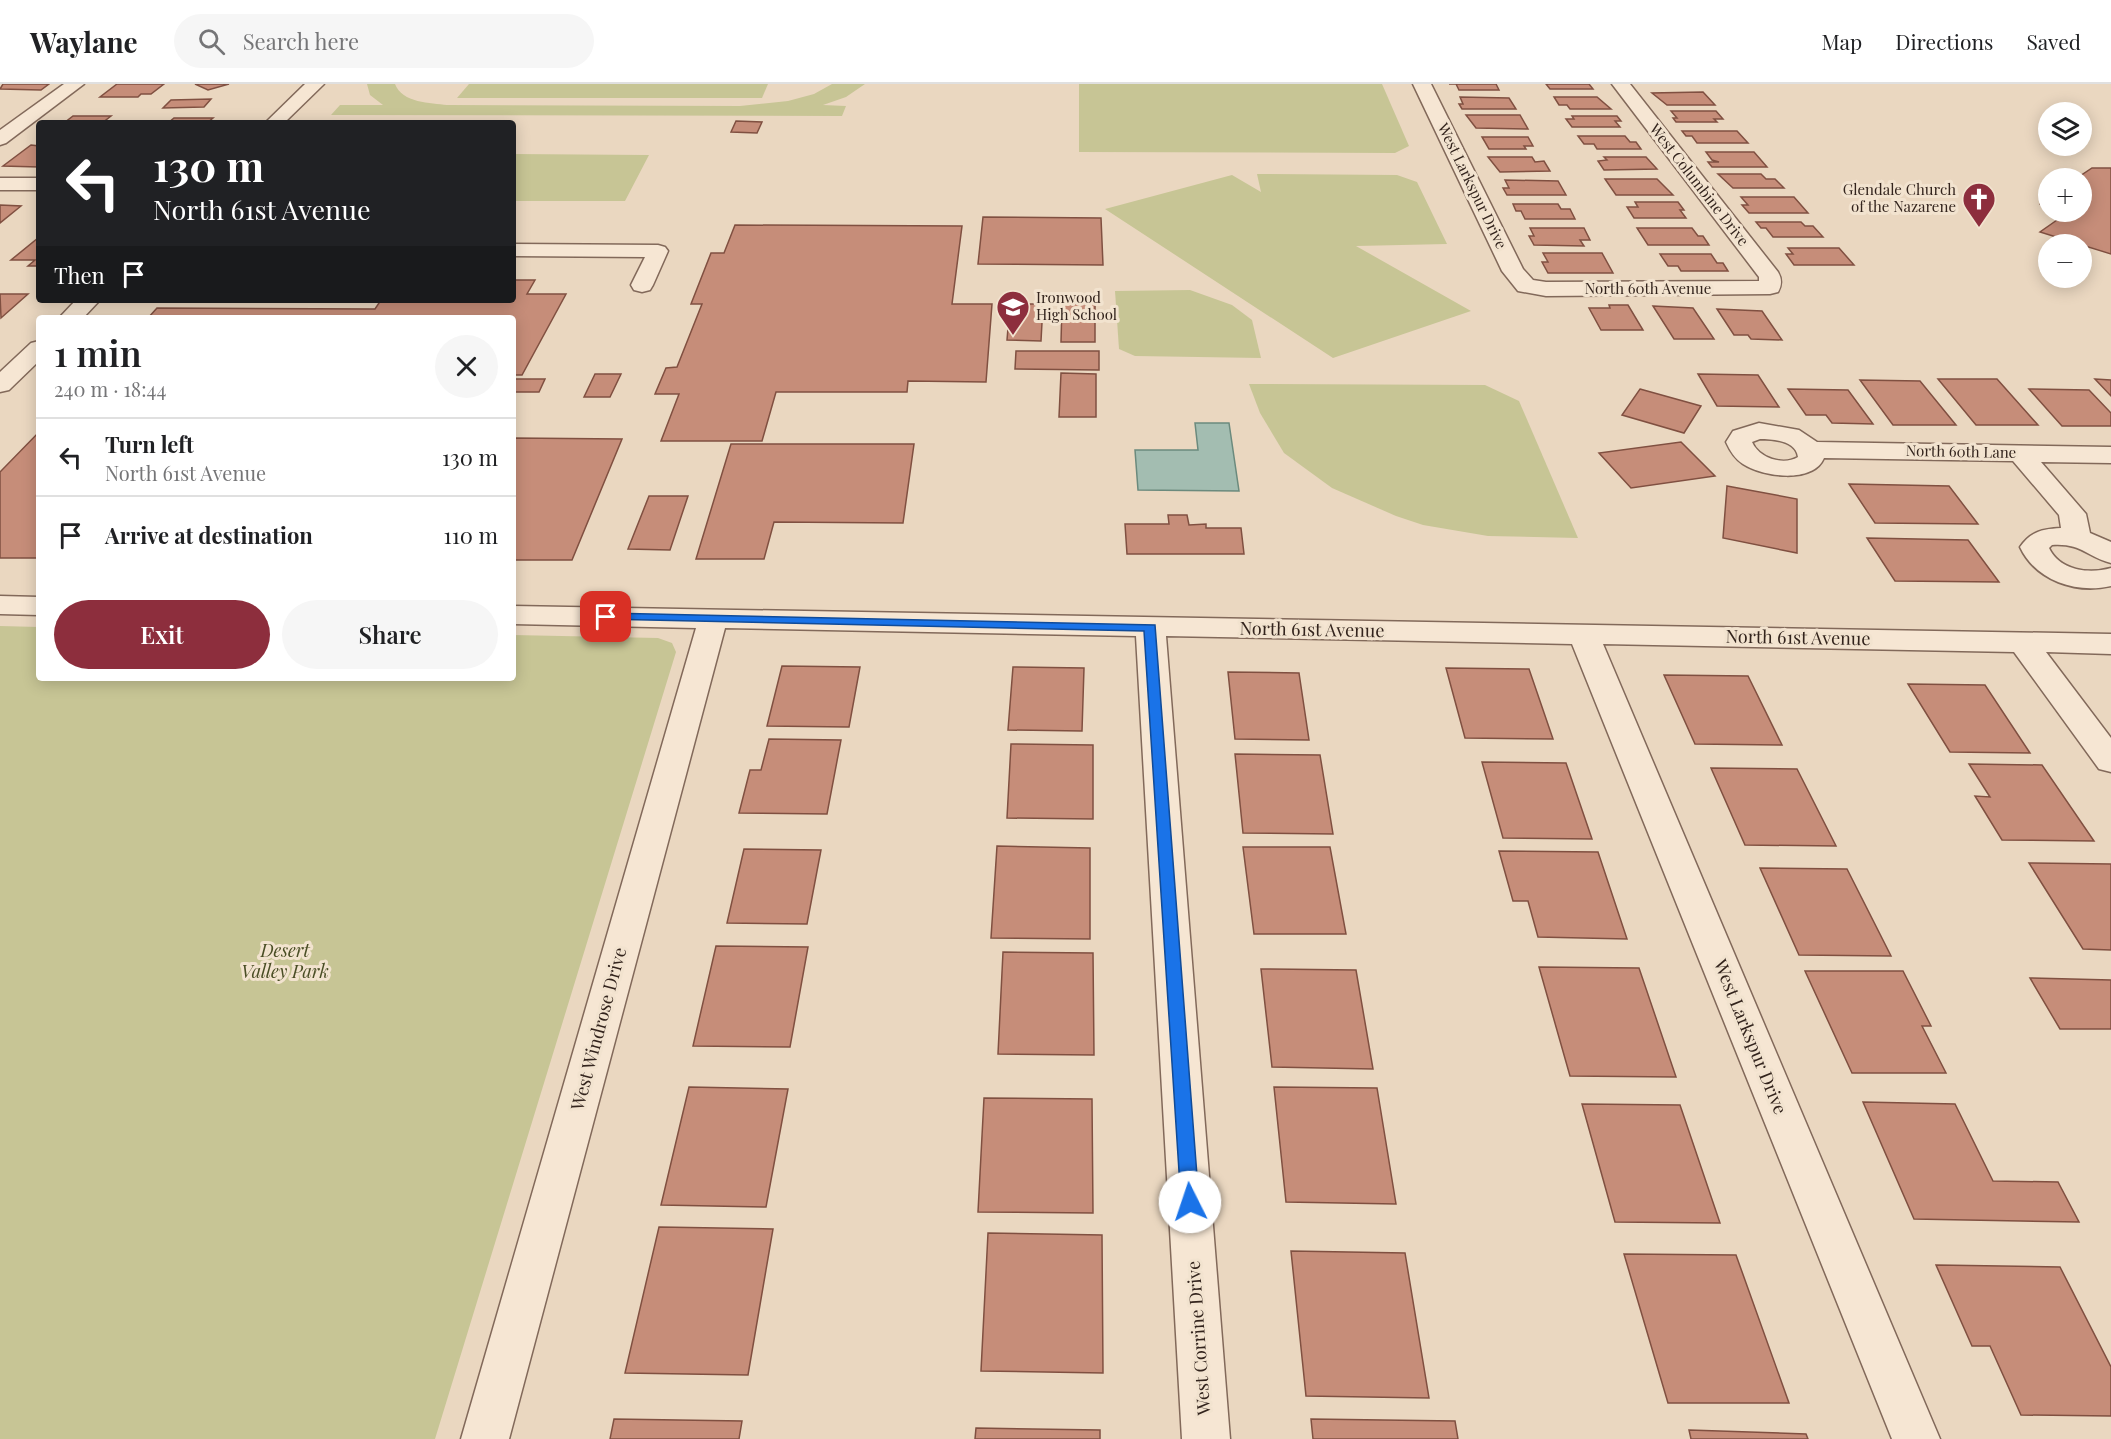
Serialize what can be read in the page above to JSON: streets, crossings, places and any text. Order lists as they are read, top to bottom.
{
  "streets": {
    "street": [
      "West Columbine Drive",
      "West Larkspur Drive",
      "North 60th Avenue",
      "North 60th Lane",
      "North 61st Avenue",
      "West Windrose Drive",
      "West Corrine Drive"
    ]
  },
  "crossings": [
    ["West Columbine Drive", "North 60th Avenue"],
    ["West Larkspur Drive", "North 60th Avenue"],
    ["West Larkspur Drive", "North 61st Avenue"],
    ["North 61st Avenue", "West Windrose Drive"],
    ["North 61st Avenue", "West Corrine Drive"]
  ],
  "parks": ["Desert Valley Park"],
  "places": {
    "church": ["Glendale Church of the Nazarene"],
    "school or university": ["Ironwood High School"]
  },
  "page": {
    "header": "Waylane",
    "search": "Search here",
    "nav": ["Map", "Directions", "Saved"],
    "map_buttons": ["+", "−"],
    "turn": ["130 m", "North 61st Avenue"],
    "then": "Then",
    "heading": ["1 min", "240 m · 18:44"],
    "list": [
      {
        "name": "Turn left",
        "note": "North 61st Avenue",
        "value": "130 m"
      },
      {
        "name": "Arrive at destination",
        "value": "110 m"
      }
    ],
    "buttons": ["Exit", "Share"]
  }
}
